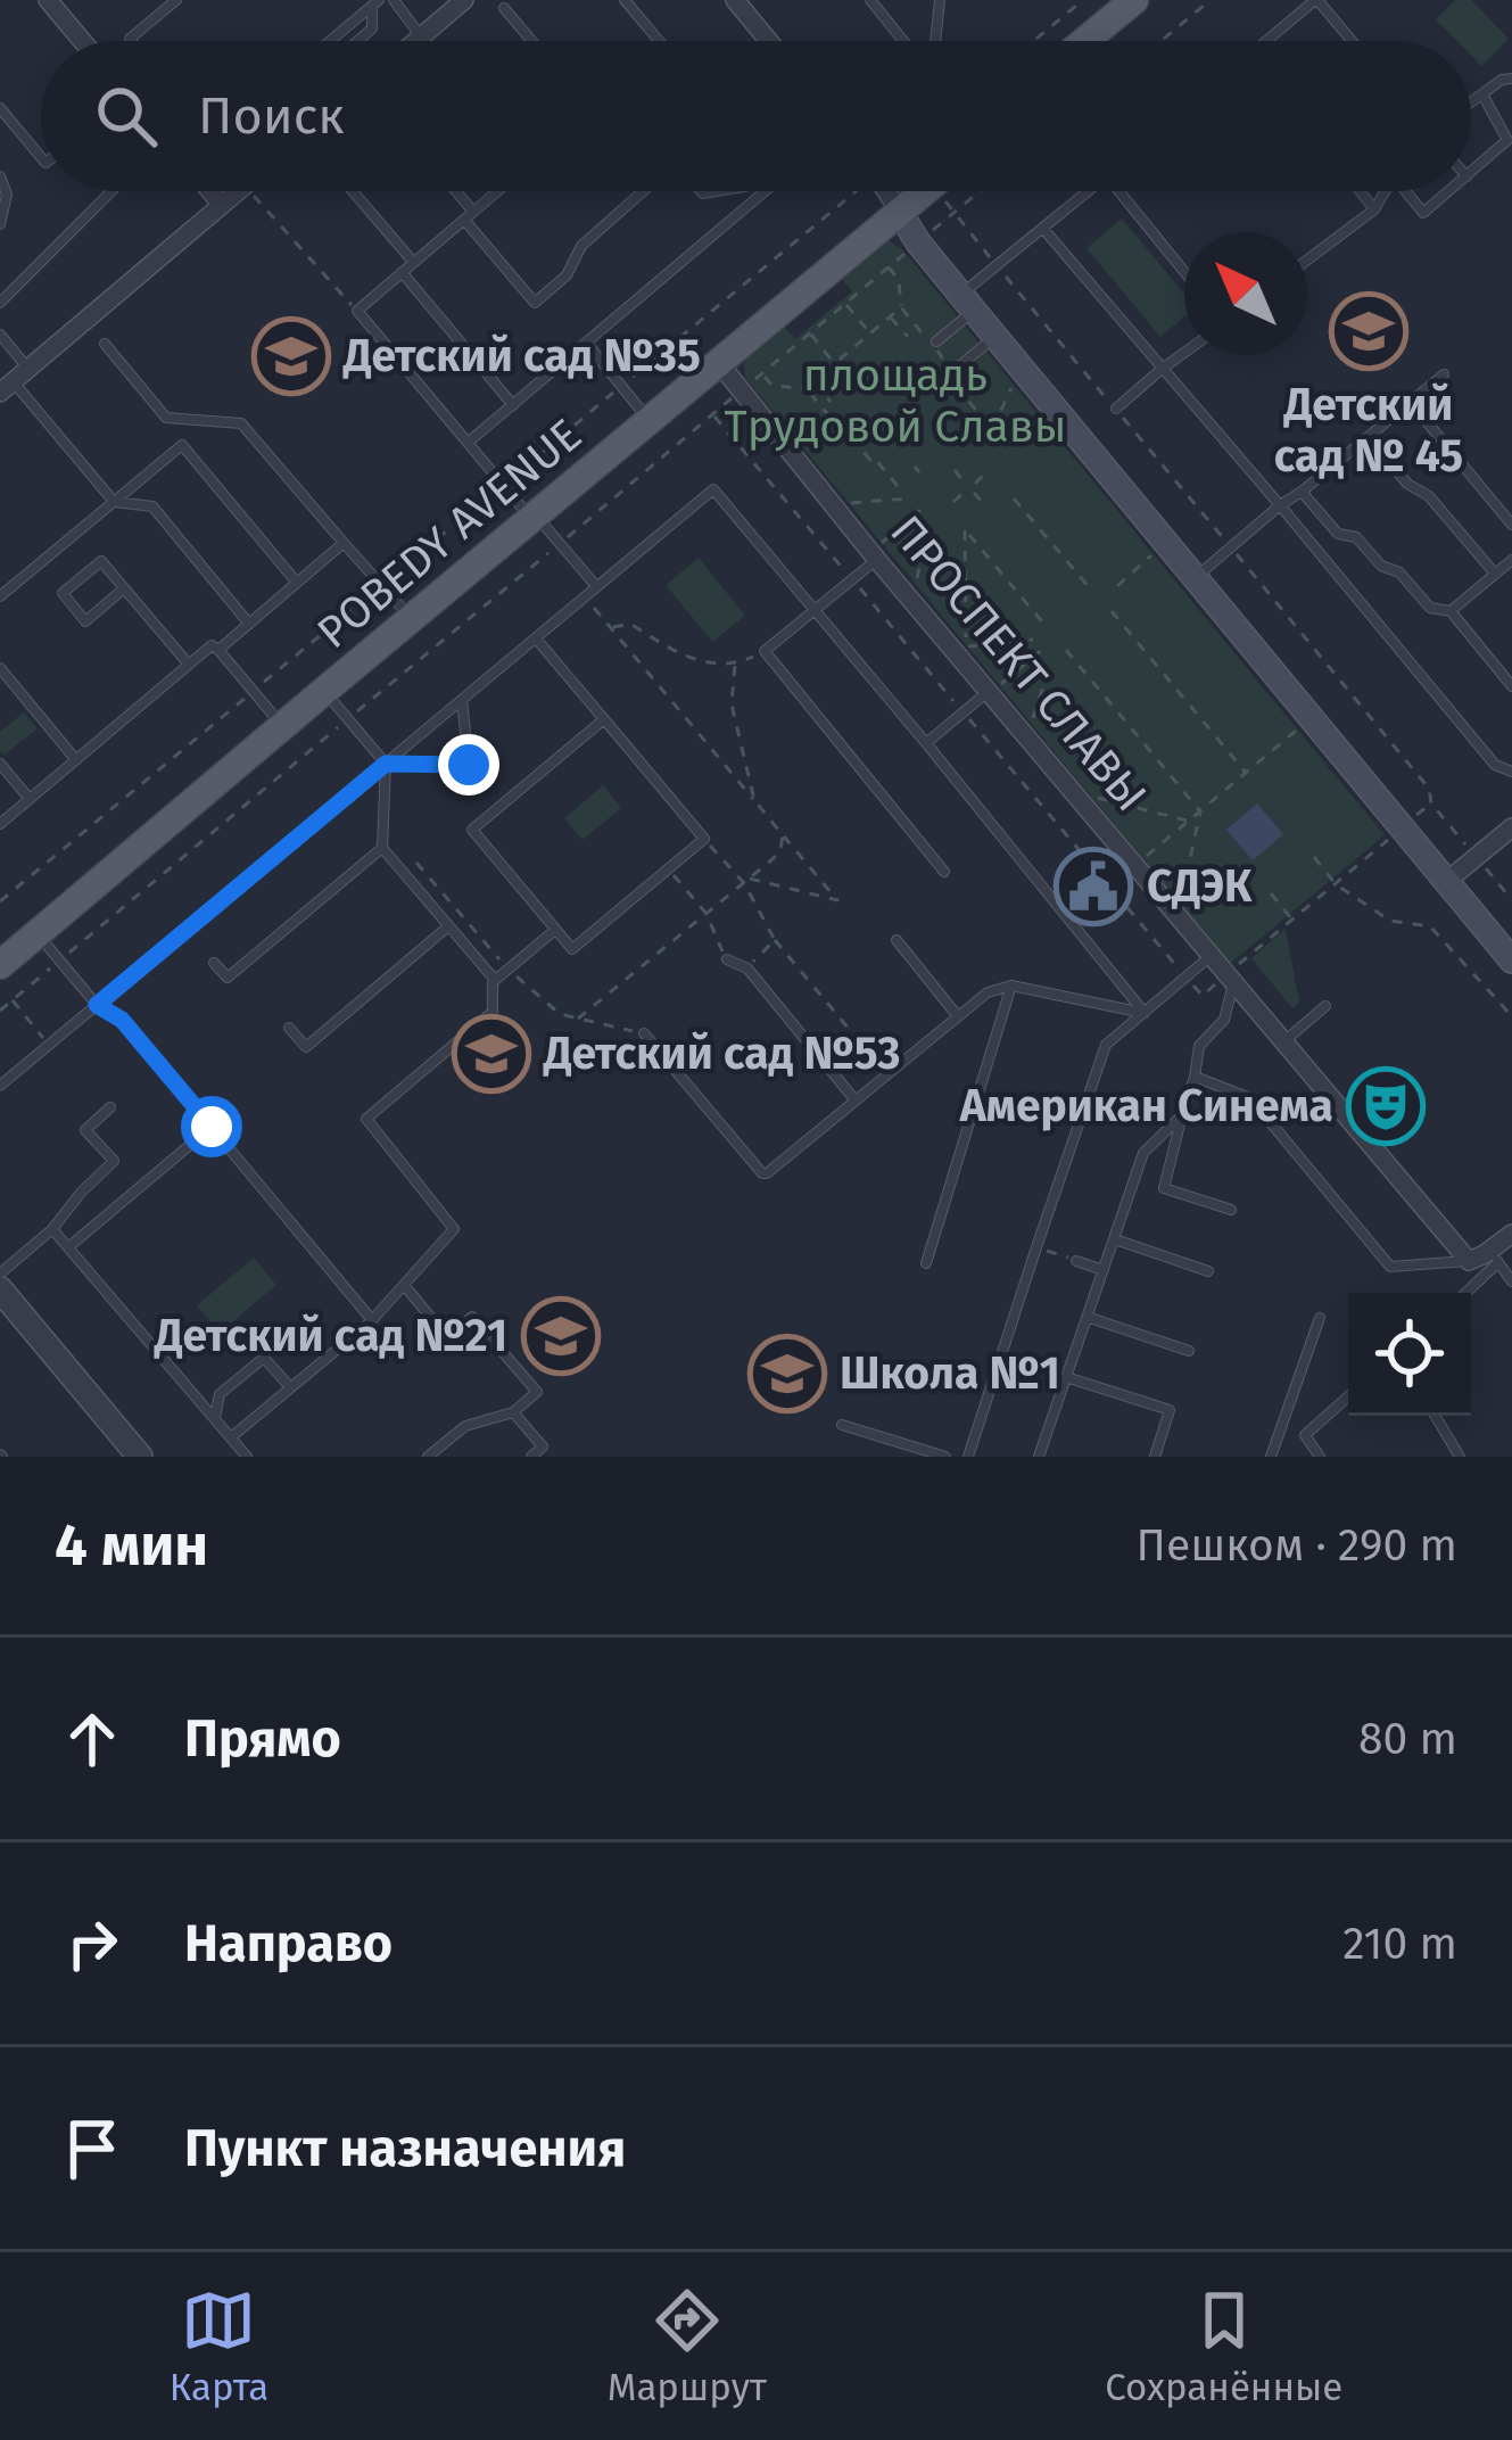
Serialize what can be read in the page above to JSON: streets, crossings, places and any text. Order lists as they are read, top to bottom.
{
  "streets": {
    "main road": ["POBEDY AVENUE"],
    "street": ["ПРОСПЕКТ СЛАВЫ"]
  },
  "crossings": [
    ["POBEDY AVENUE", "ПРОСПЕКТ СЛАВЫ"]
  ],
  "parks": ["площадь Трудовой Славы"],
  "places": {
    "school or university": [
      "Детский сад № 45",
      "Детский сад №35",
      "Детский сад №53",
      "Детский сад №21",
      "Школа №1"
    ],
    "public building": ["СДЭК"],
    "theatre": ["Американ Синема"]
  },
  "north": "top left",
  "page": {
    "search": "Поиск",
    "heading": ["4 мин", "Пешком · 290 m"],
    "list": [
      ["Прямо", "80 m"],
      ["Направо", "210 m"],
      "Пункт назначения"
    ],
    "nav": ["Карта", "Маршрут", "Сохранённые"]
  }
}
